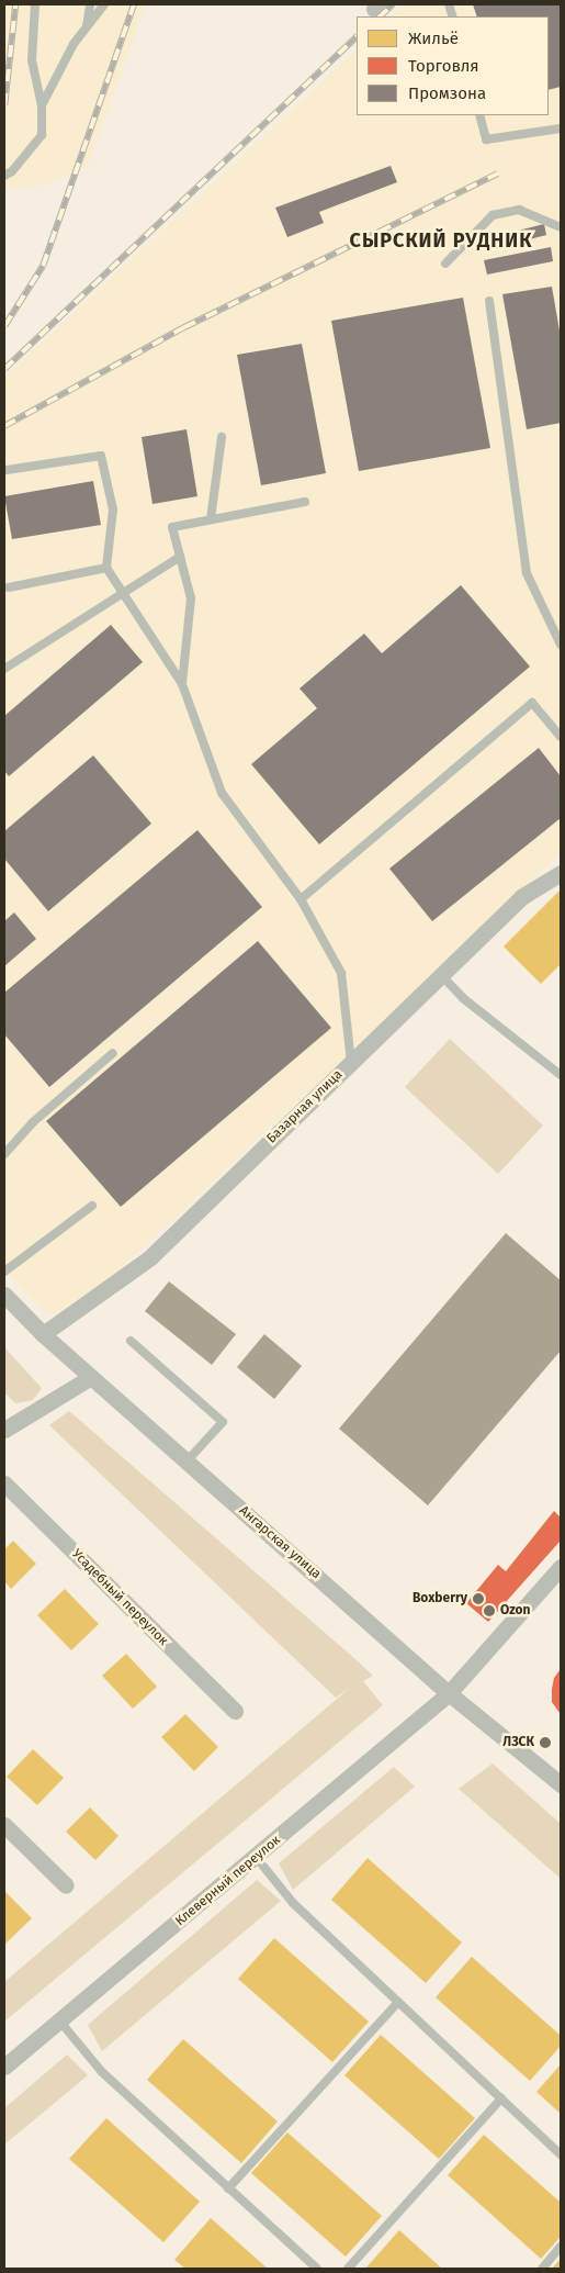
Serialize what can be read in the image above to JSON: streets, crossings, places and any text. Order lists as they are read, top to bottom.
{
  "streets": {
    "street": [
      "Базарная улица",
      "Ангарская улица",
      "Усадебный переулок",
      "Клеверный переулок"
    ]
  },
  "crossings": [
    ["Базарная улица", "Ангарская улица"],
    ["Ангарская улица", "Клеверный переулок"]
  ],
  "districts": ["СЫРСКИЙ РУДНИК"],
  "places": ["Boxberry", "Ozon", "ЛЗСК"],
  "legend": ["Жильё", "Торговля", "Промзона"]
}
